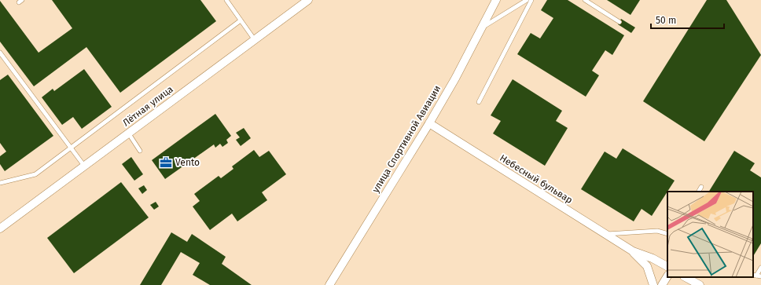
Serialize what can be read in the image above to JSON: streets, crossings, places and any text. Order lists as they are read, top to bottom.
{
  "streets": {
    "street": ["Лётная улица", "улица Спортивной Авиации", "Небесный бульвар"]
  },
  "crossings": [
    ["улица Спортивной Авиации", "Небесный бульвар"]
  ],
  "places": {
    "office": ["Vento"]
  },
  "scale_bar": "50 m"
}
